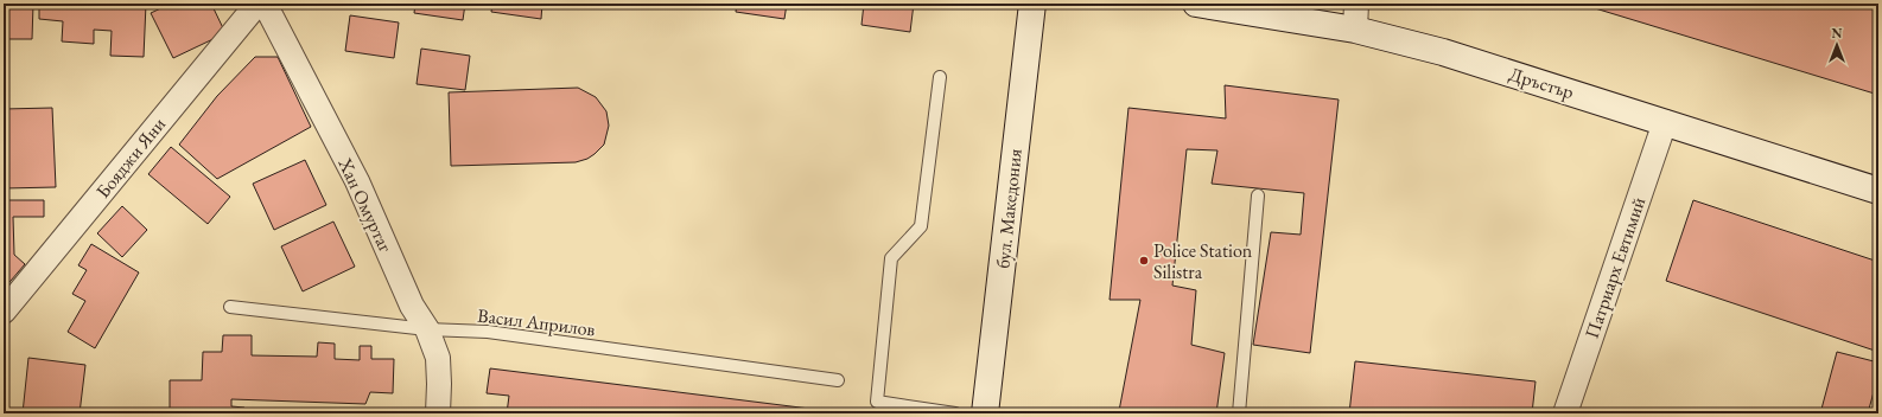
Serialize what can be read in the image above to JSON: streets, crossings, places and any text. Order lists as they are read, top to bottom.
{
  "streets": {
    "street": [
      "Дръстър",
      "Бояджи Яни",
      "Хан Омуртаг",
      "бул. Македония",
      "Патриарх Евтимий"
    ],
    "lane": ["Васил Априлов"]
  },
  "crossings": [
    ["Дръстър", "Патриарх Евтимий"],
    ["Хан Омуртаг", "Васил Априлов"]
  ],
  "places": ["Police Station Silistra"],
  "north": "top"
}
